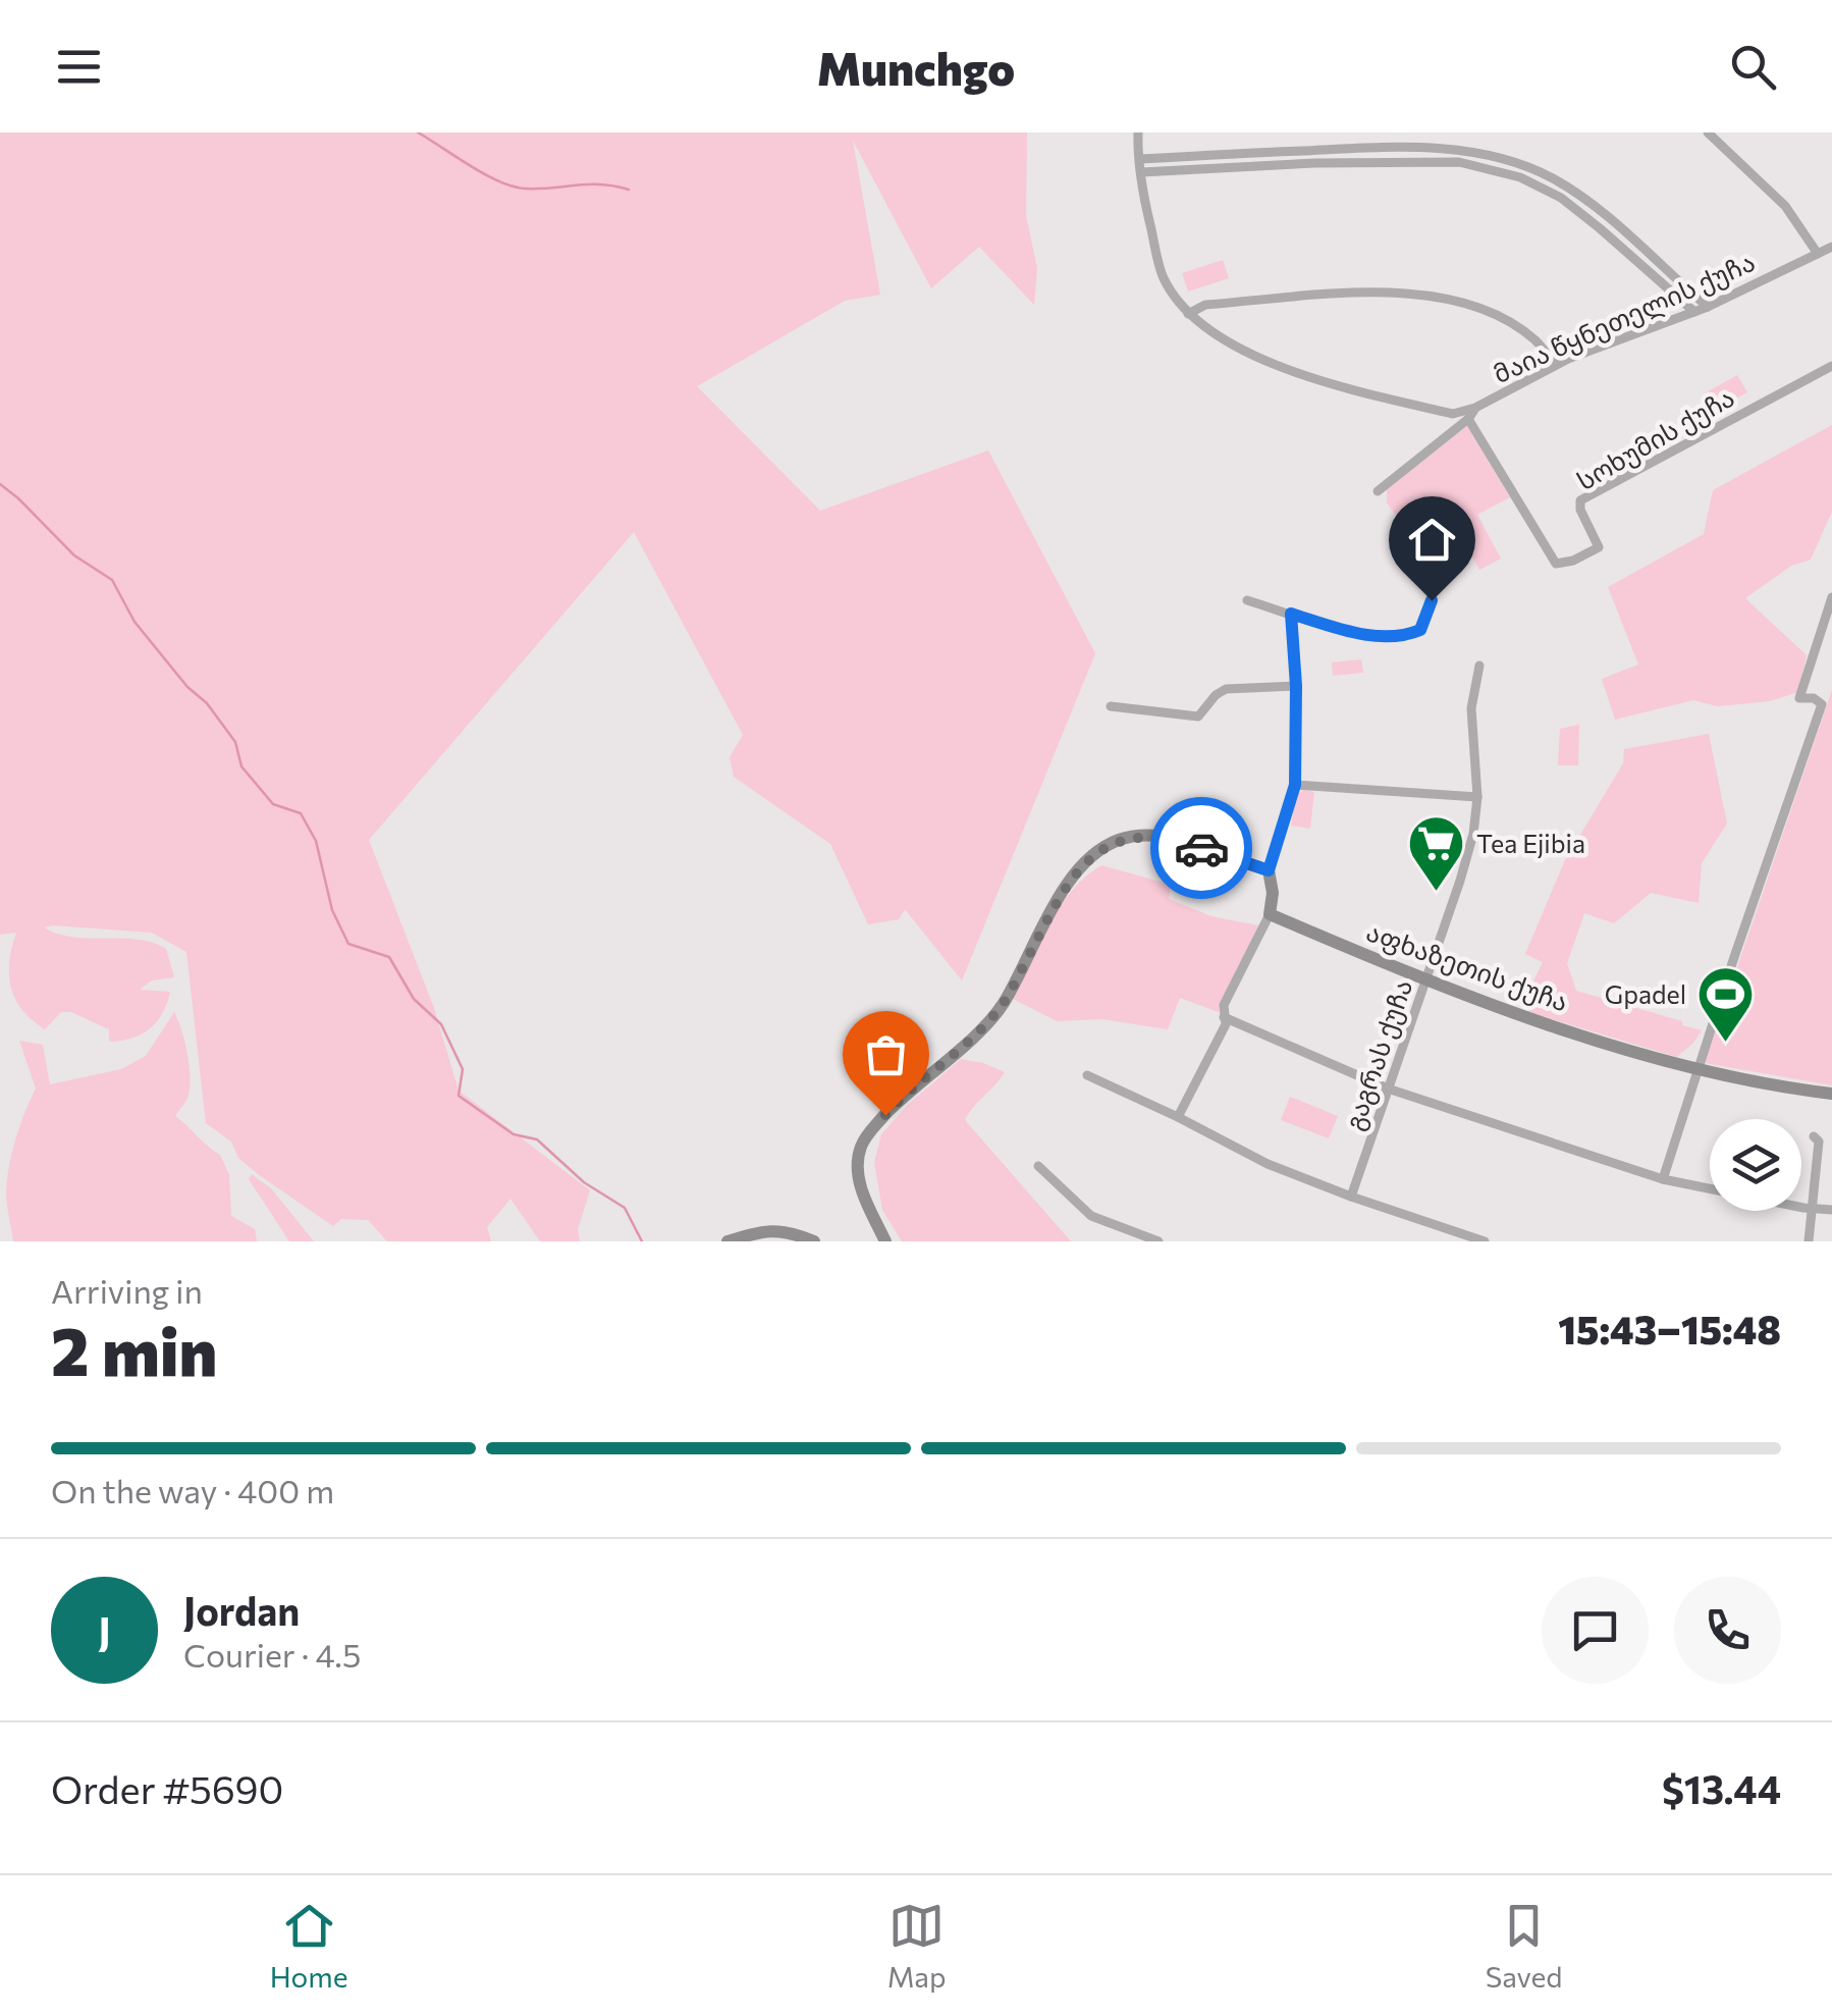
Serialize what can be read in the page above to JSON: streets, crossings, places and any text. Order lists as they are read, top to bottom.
{
  "streets": {
    "street": [
      "მაია წყნეთელის ქუჩა",
      "სოხუმის ქუჩა",
      "აფხაზეთის ქუჩა",
      "გაგრას ქუჩა"
    ]
  },
  "crossings": [
    ["აფხაზეთის ქუჩა", "გაგრას ქუჩა"]
  ],
  "places": {
    "supermarket": ["Tea Ejibia"],
    "sports": ["Gpadel"]
  },
  "page": {
    "header": "Munchgo",
    "heading": ["2 min", "Arriving in", "15:43–15:48"],
    "panel": [
      "Jordan",
      "Courier · 4.5",
      "Order #5690",
      "$13.44"
    ],
    "bar": "On the way · 400 m",
    "round": "J",
    "tabs": ["Home", "Map", "Saved"]
  }
}
